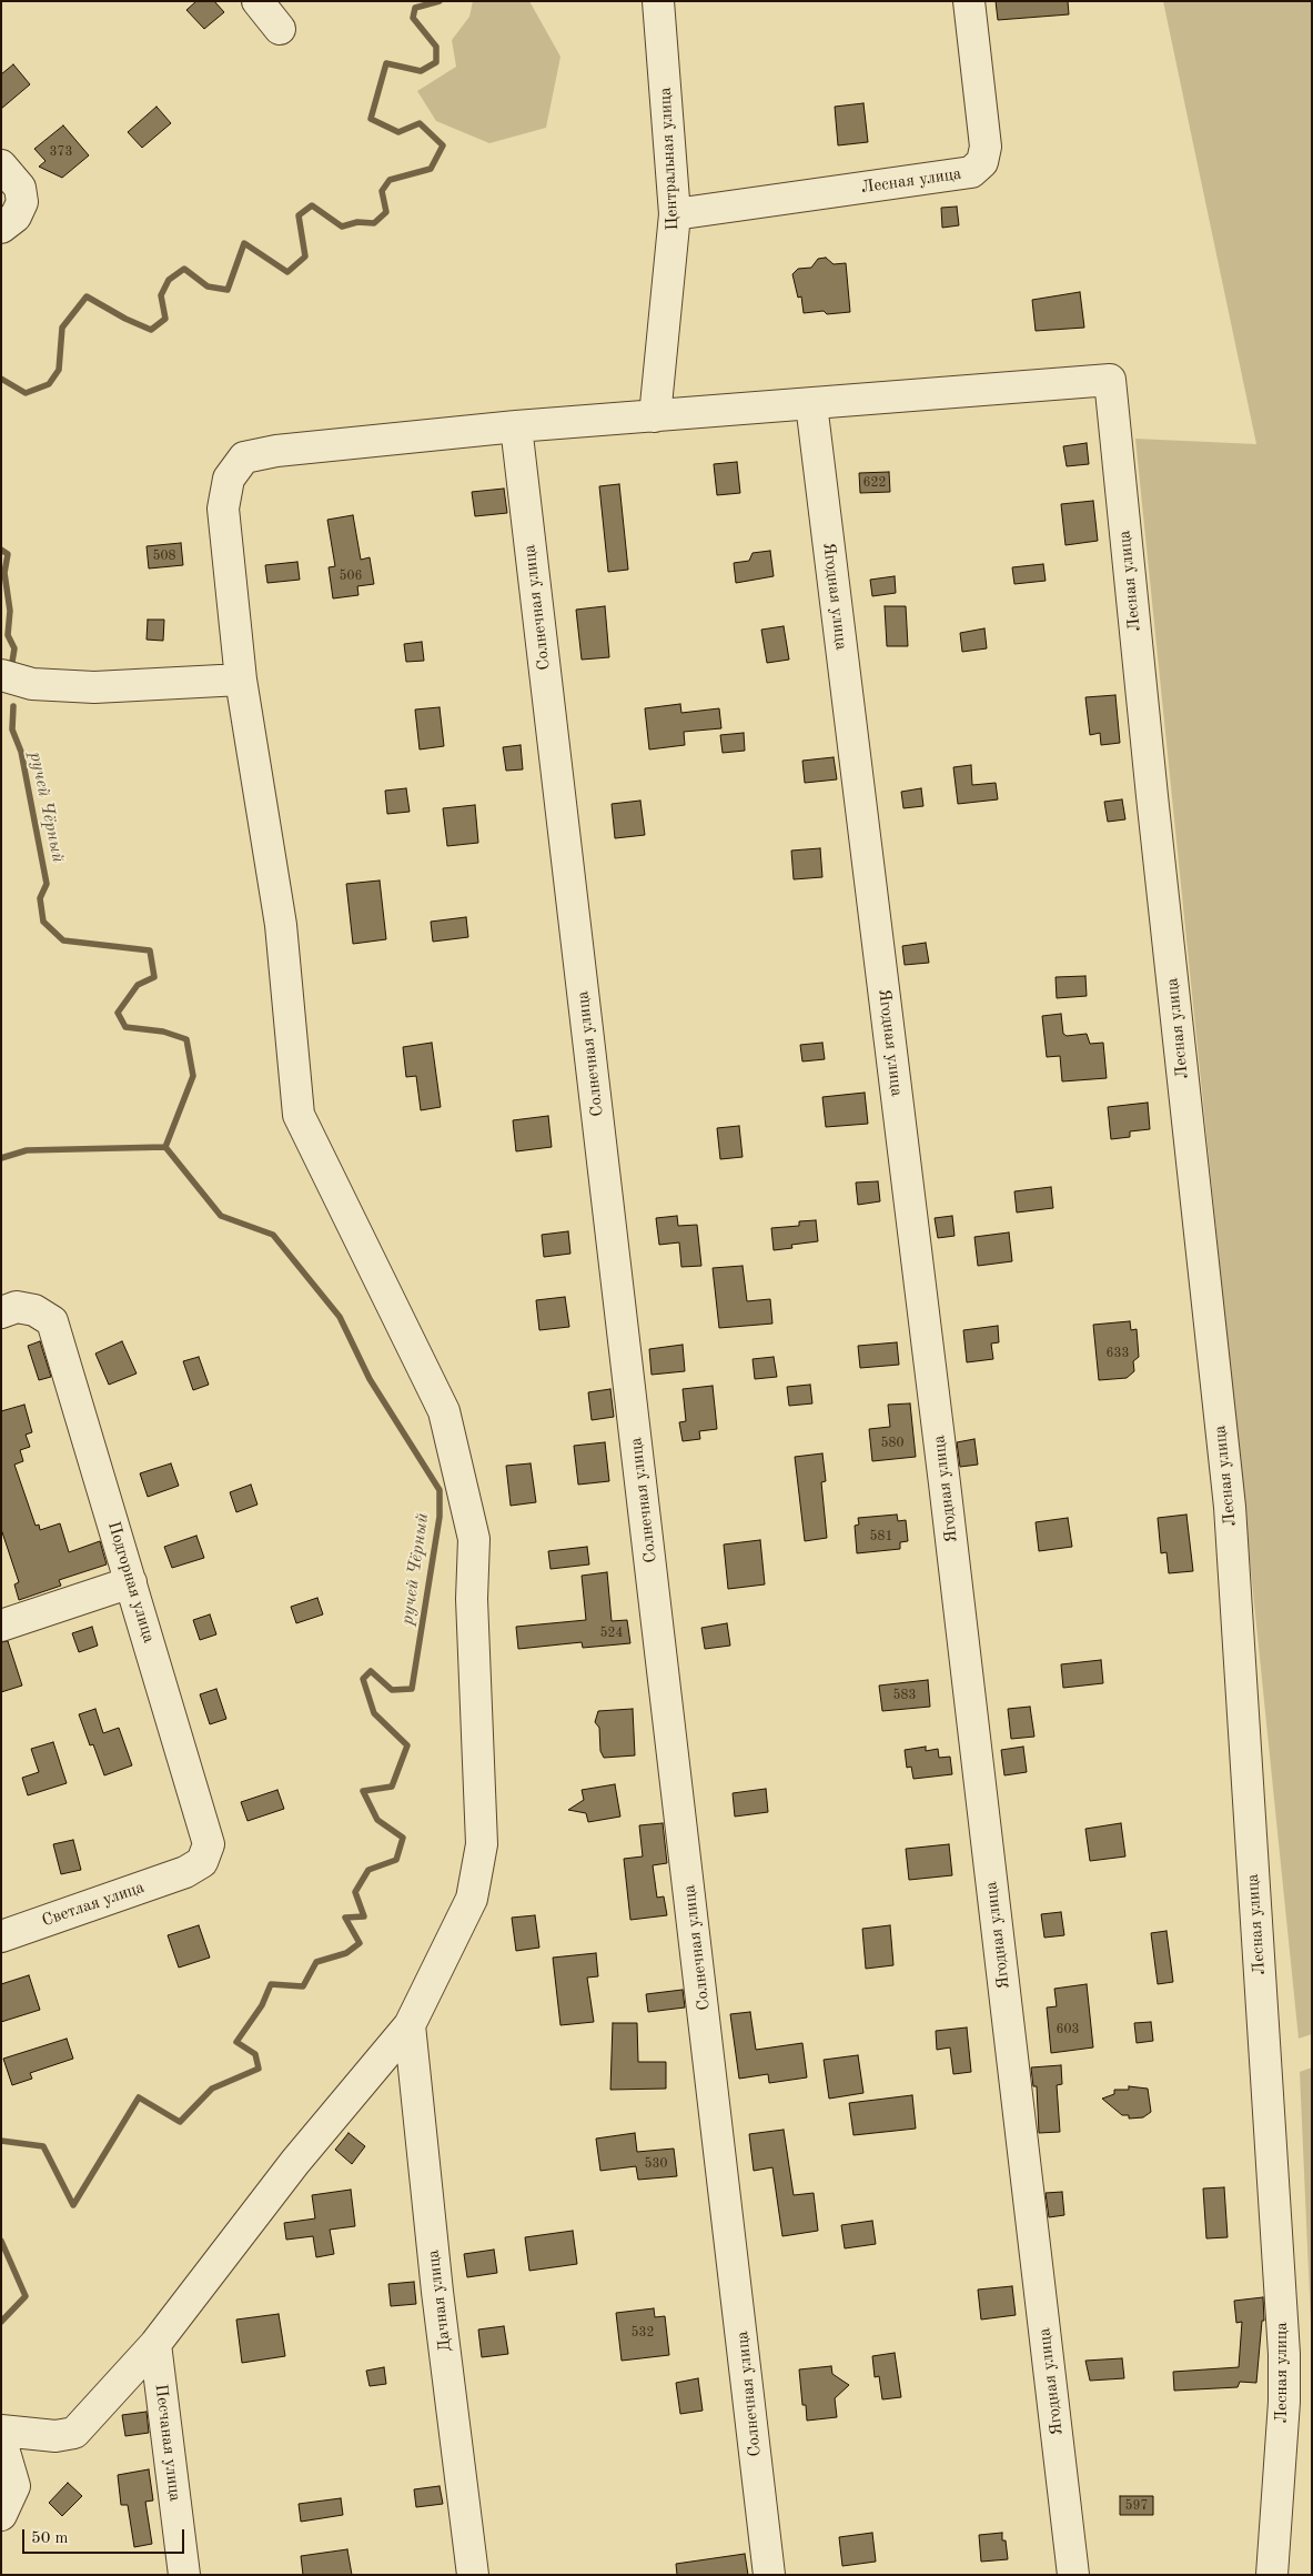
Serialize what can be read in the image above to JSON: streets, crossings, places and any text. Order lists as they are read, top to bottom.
{
  "streets": {
    "street": [
      "Центральная улица",
      "Лесная улица",
      "Ягодная улица",
      "Солнечная улица",
      "Подгорная улица",
      "Светлая улица",
      "Дачная улица",
      "Песчаная улица"
    ]
  },
  "crossings": [
    ["Центральная улица", "Лесная улица"],
    ["Лесная улица", "Ягодная улица"],
    ["Подгорная улица", "Светлая улица"]
  ],
  "water": ["ручей Чёрный"],
  "house_numbers": [
    "373",
    "622",
    "508",
    "506",
    "633",
    "580",
    "581",
    "524",
    "583",
    "603",
    "530",
    "532",
    "597"
  ],
  "scale_bar": "50 m"
}
